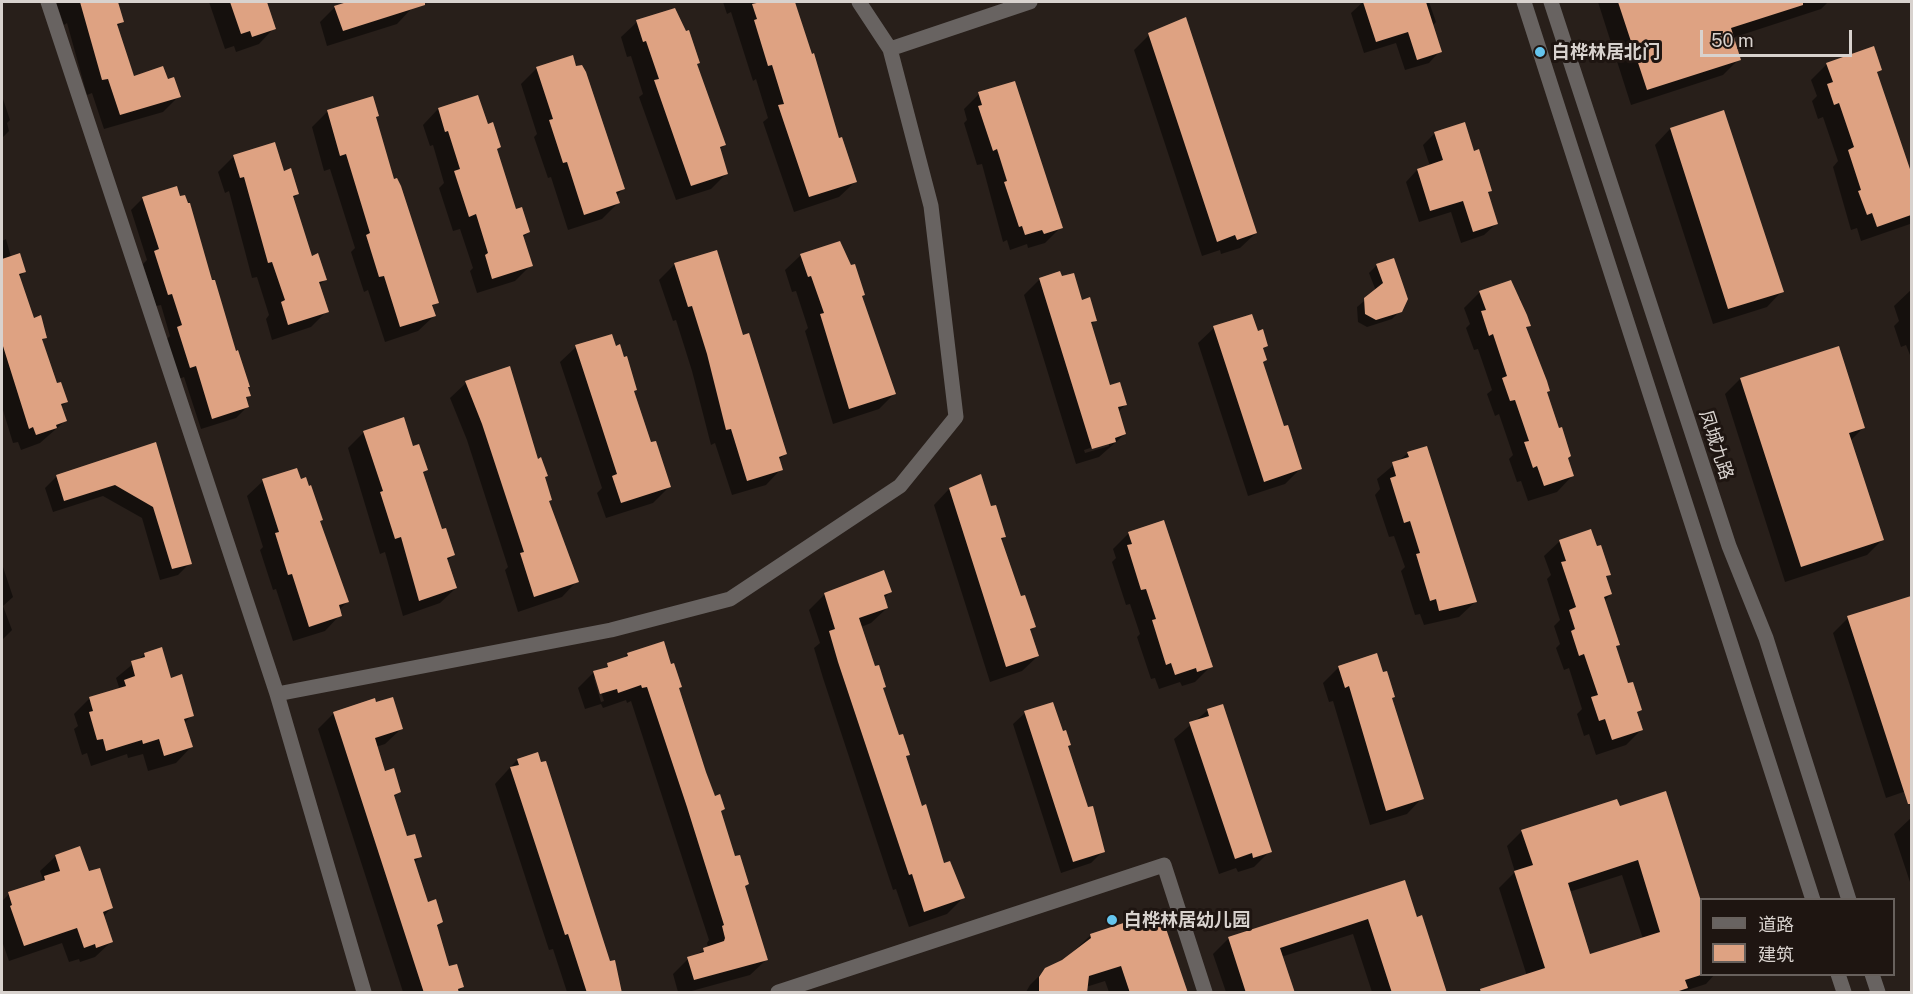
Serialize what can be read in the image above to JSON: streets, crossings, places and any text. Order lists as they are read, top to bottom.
{
  "streets": {
    "street": ["凤城九路"]
  },
  "places": ["白桦林居北门", "白桦林居幼儿园"],
  "legend": ["道路", "建筑"],
  "scale_bar": "50 m"
}
